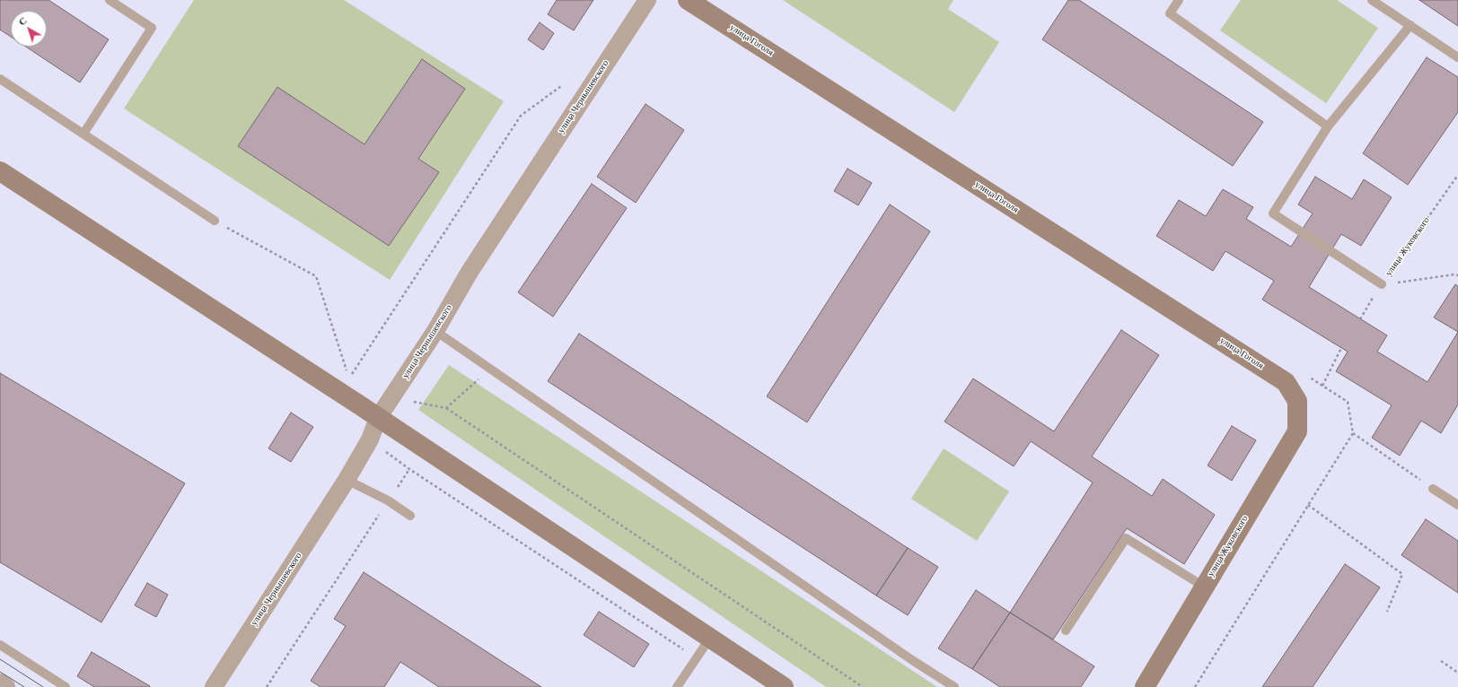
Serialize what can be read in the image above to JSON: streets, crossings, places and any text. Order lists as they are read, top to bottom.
{
  "streets": {
    "main road": ["улица Гоголя", "улица Жуковского"],
    "street": ["улица Чернышевского"]
  },
  "crossings": [
    ["улица Гоголя", "улица Жуковского"]
  ],
  "north": "top left"
}
